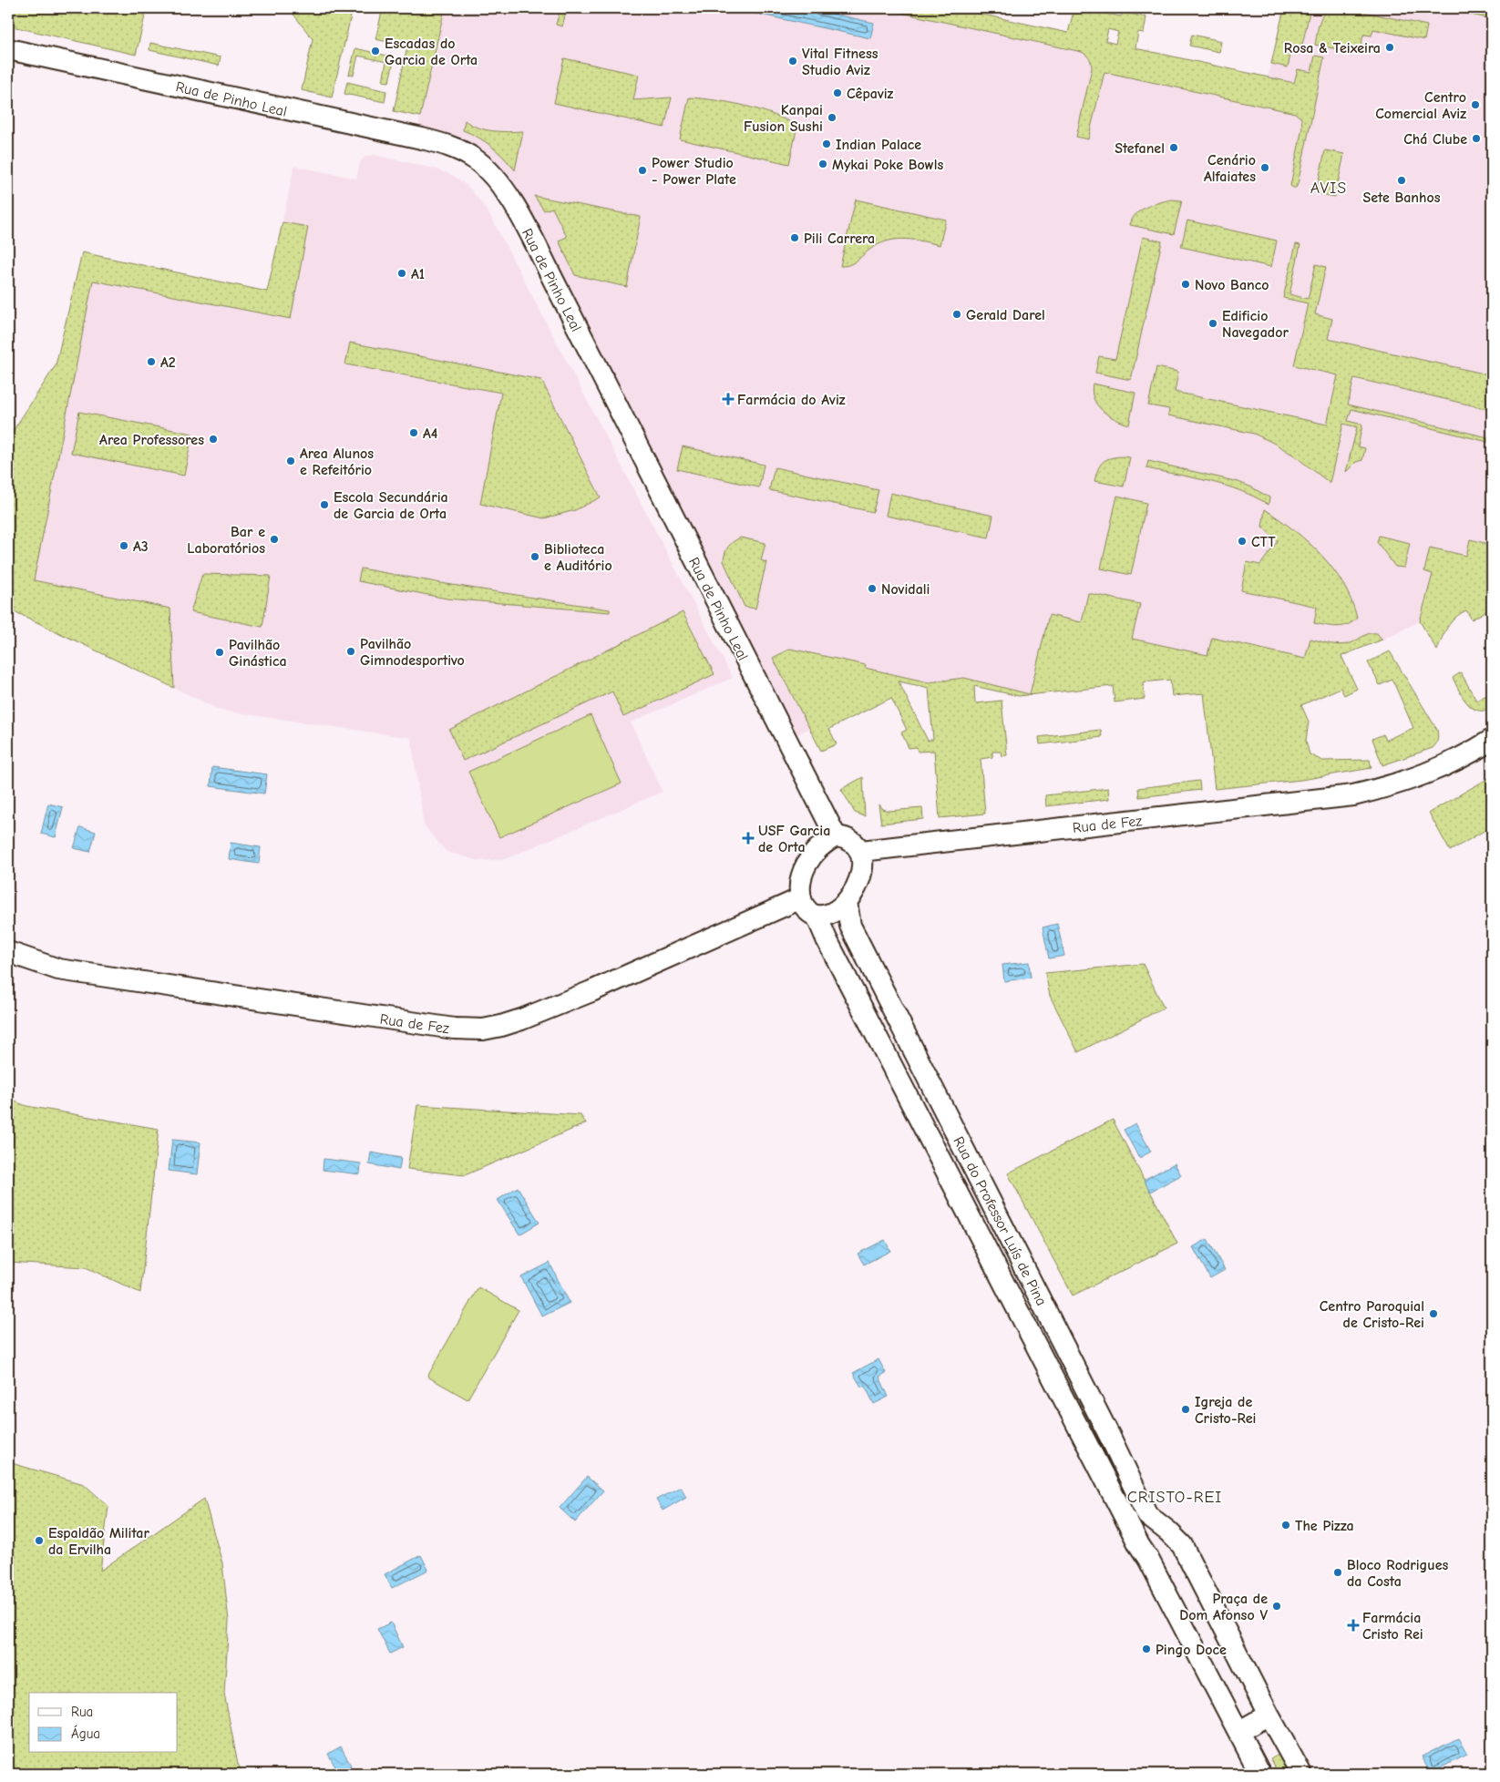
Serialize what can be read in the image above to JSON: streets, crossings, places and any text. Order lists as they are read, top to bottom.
{
  "streets": {
    "street": ["Rua de Pinho Leal", "Rua de Fez", "Rua do Professor Luís de Pina"]
  },
  "crossings": [
    ["Rua de Pinho Leal", "Rua de Fez"],
    ["Rua de Pinho Leal", "Rua do Professor Luís de Pina"],
    ["Rua de Fez", "Rua do Professor Luís de Pina"]
  ],
  "districts": ["AVIS", "CRISTO-REI"],
  "places": {
    "other": [
      "Rosa & Teixeira",
      "Escadas do Garcia de Orta",
      "Vital Fitness Studio Aviz",
      "Cêpaviz",
      "Centro Comercial Aviz",
      "Kanpai Fusion Sushi",
      "Chá Clube",
      "Indian Palace",
      "Stefanel",
      "Mykai Poke Bowls",
      "Cenário Alfaiates",
      "Power Studio - Power Plate",
      "Sete Banhos",
      "Pili Carrera",
      "A1",
      "Novo Banco",
      "Gerald Darel",
      "Edificio Navegador",
      "A2",
      "A4",
      "Area Professores",
      "Area Alunos e Refeitório",
      "Escola Secundária de Garcia de Orta",
      "Bar e Laboratórios",
      "CTT",
      "A3",
      "Biblioteca e Auditório",
      "Novidali",
      "Pavilhão Gimnodesportivo",
      "Pavilhão Ginástica",
      "Centro Paroquial de Cristo-Rei",
      "Igreja de Cristo-Rei",
      "The Pizza",
      "Espaldão Militar da Ervilha",
      "Bloco Rodrigues da Costa",
      "Praça de Dom Afonso V",
      "Pingo Doce"
    ],
    "health": ["Farmácia do Aviz", "USF Garcia de Orta", "Farmácia Cristo Rei"]
  },
  "legend": ["Rua", "Água"]
}
